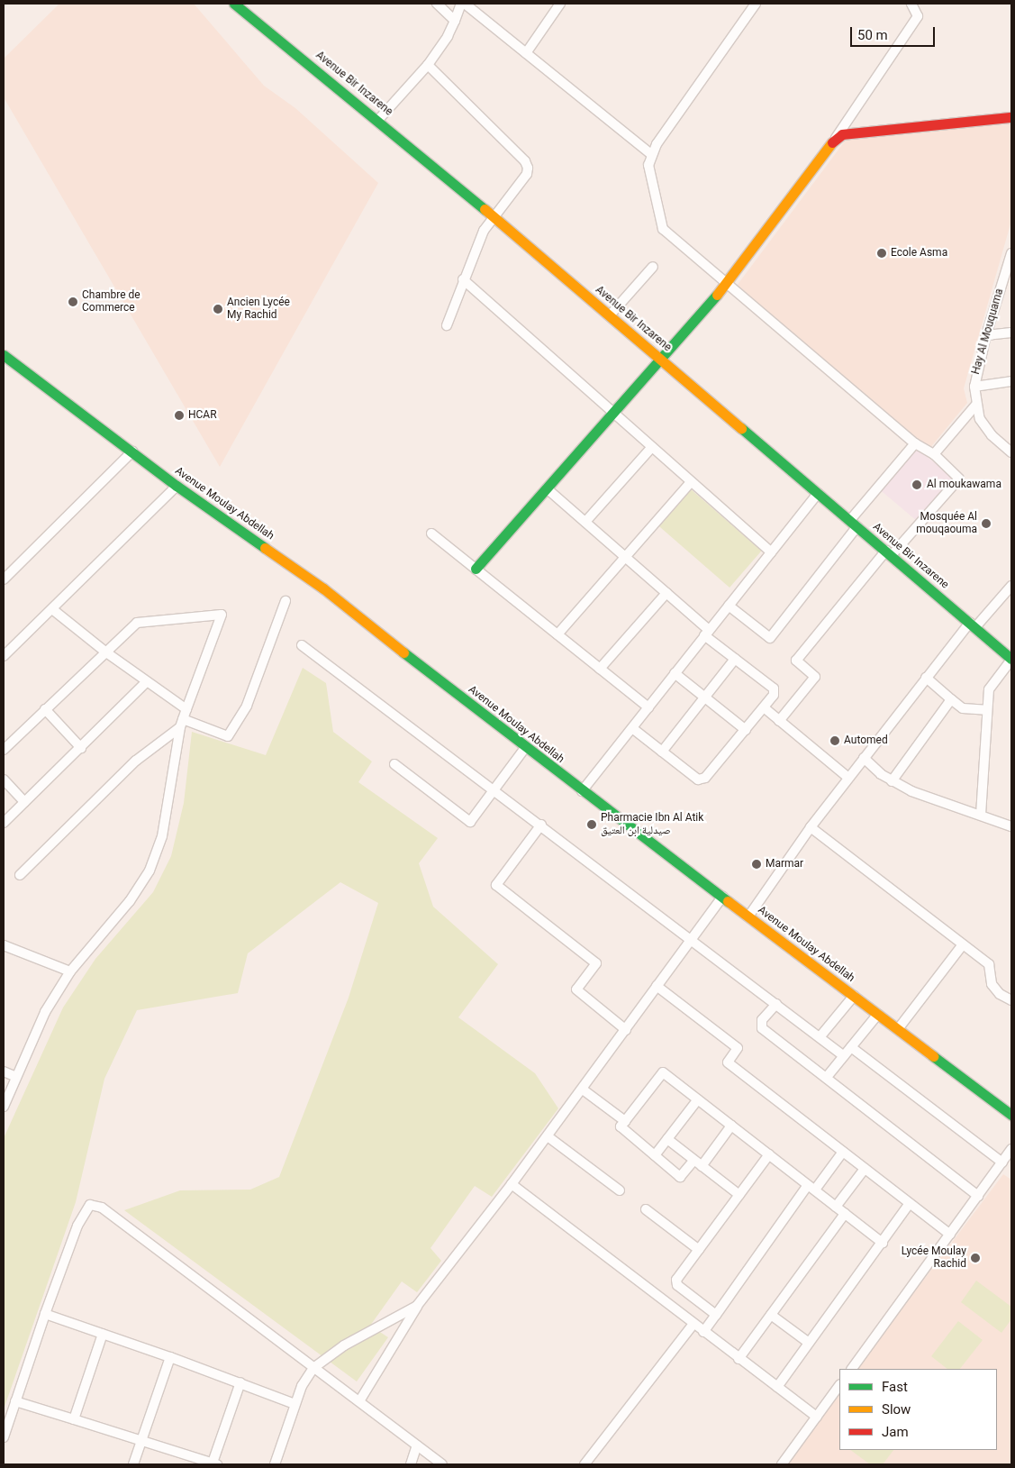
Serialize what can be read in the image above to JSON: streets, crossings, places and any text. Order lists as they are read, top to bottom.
{
  "streets": {
    "street": ["Avenue Bir Inzarene", "Hay Al Mouquama", "Avenue Moulay Abdellah"]
  },
  "places": [
    "Ecole Asma",
    "Chambre de Commerce",
    "Ancien Lycée My Rachid",
    "HCAR",
    "Al moukawama",
    "Mosquée Al mouqaouma",
    "Automed",
    "Pharmacie Ibn Al Atik صيدلية ابن العتيق",
    "Marmar",
    "Lycée Moulay Rachid"
  ],
  "legend": ["Fast", "Slow", "Jam"],
  "scale_bar": "50 m"
}
